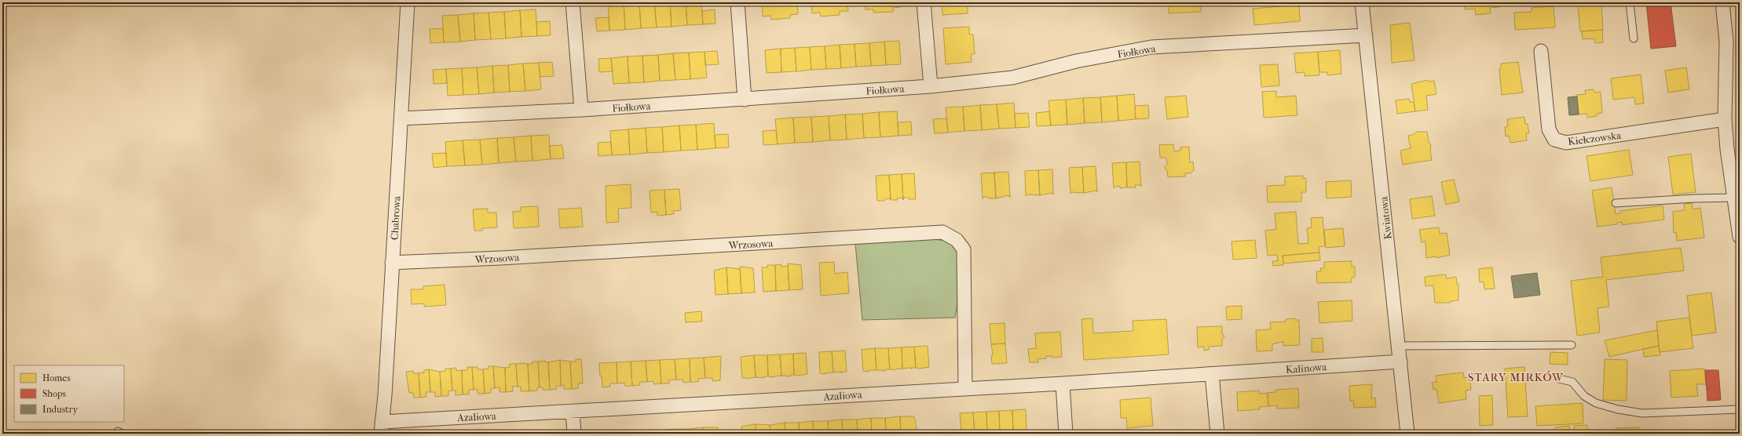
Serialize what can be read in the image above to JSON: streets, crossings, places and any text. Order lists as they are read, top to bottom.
{
  "streets": {
    "street": [
      "Fiołkowa",
      "Kiełczowska",
      "Chabrowa",
      "Kwiatowa",
      "Wrzosowa",
      "Kalinowa",
      "Azaliowa"
    ]
  },
  "crossings": [
    ["Fiołkowa", "Chabrowa"],
    ["Fiołkowa", "Kwiatowa"],
    ["Chabrowa", "Wrzosowa"],
    ["Chabrowa", "Azaliowa"],
    ["Kwiatowa", "Kalinowa"],
    ["Wrzosowa", "Azaliowa"],
    ["Kalinowa", "Azaliowa"]
  ],
  "districts": ["STARY MIRKÓW"],
  "legend": ["Homes", "Shops", "Industry"]
}
